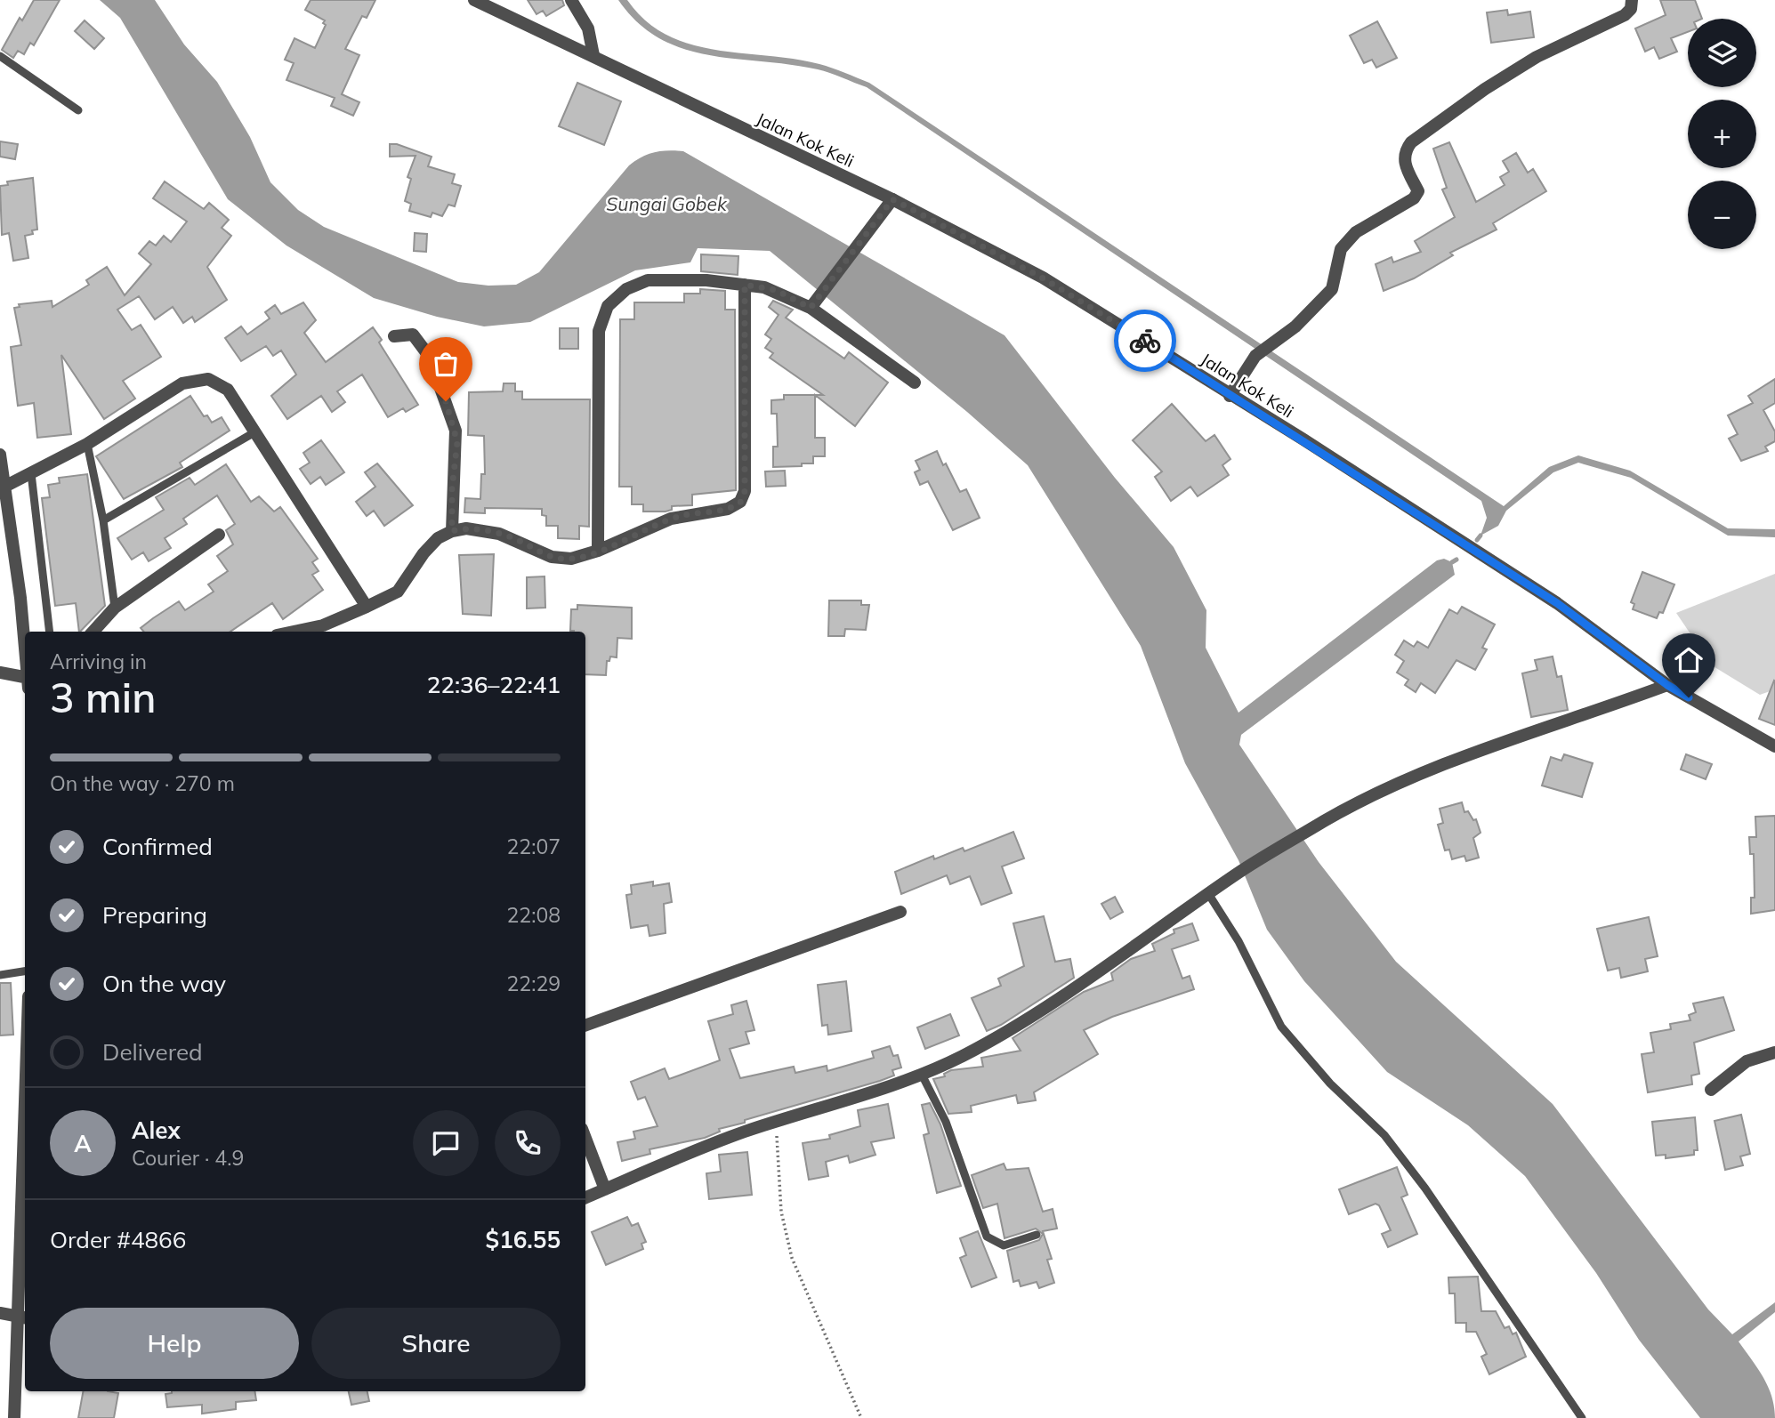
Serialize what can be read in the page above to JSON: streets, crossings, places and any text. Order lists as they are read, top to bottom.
{
  "streets": {
    "street": ["Jalan Kok Keli"]
  },
  "water": ["Sungai Gobek"],
  "page": {
    "map_buttons": ["+", "−"],
    "heading": ["3 min", "Arriving in", "22:36–22:41"],
    "panel": [
      "Alex",
      "Courier · 4.9",
      "Order #4866",
      "$16.55"
    ],
    "bar": "On the way · 270 m",
    "list": [
      ["Confirmed", "22:07"],
      ["Preparing", "22:08"],
      ["On the way", "22:29"],
      "Delivered"
    ],
    "round": "A",
    "buttons": ["Help", "Share"]
  }
}
